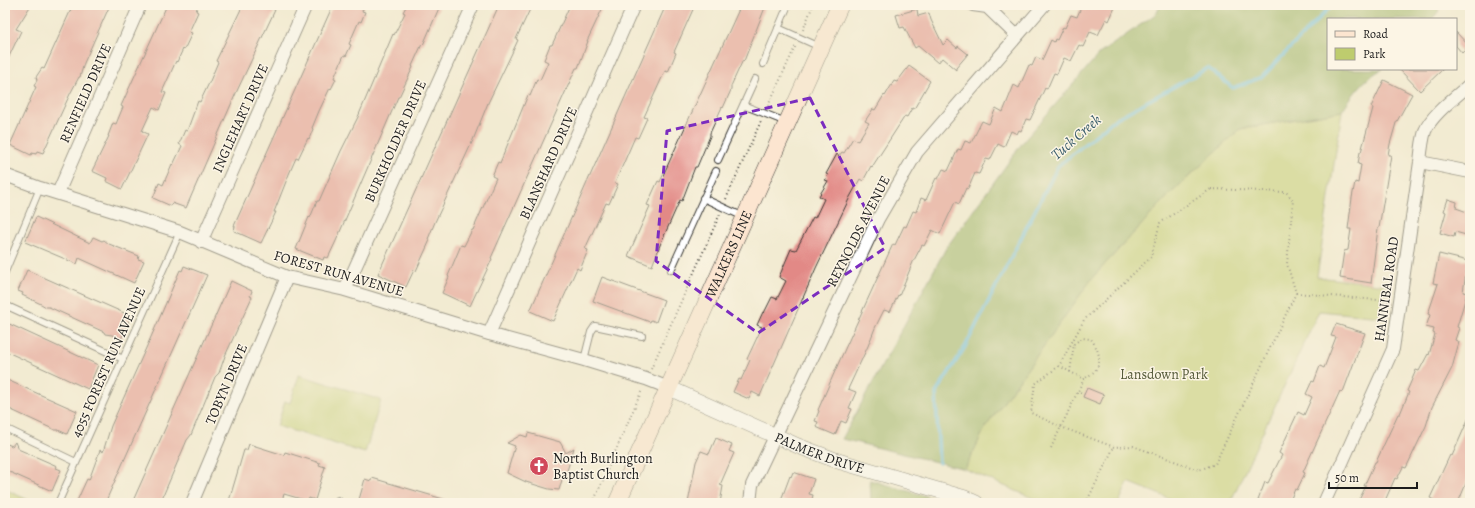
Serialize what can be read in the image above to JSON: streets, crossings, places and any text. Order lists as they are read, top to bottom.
{
  "streets": {
    "main road": ["WALKERS LINE"],
    "street": [
      "RENFIELD DRIVE",
      "INGLEHART DRIVE",
      "BURKHOLDER DRIVE",
      "BLANSHARD DRIVE",
      "REYNOLDS AVENUE",
      "FOREST RUN AVENUE",
      "HANNIBAL ROAD",
      "TOBYN DRIVE",
      "PALMER DRIVE"
    ],
    "lane": ["4055 FOREST RUN AVENUE"]
  },
  "crossings": [
    ["RENFIELD DRIVE", "FOREST RUN AVENUE"],
    ["INGLEHART DRIVE", "FOREST RUN AVENUE"],
    ["BURKHOLDER DRIVE", "FOREST RUN AVENUE"],
    ["BLANSHARD DRIVE", "FOREST RUN AVENUE"],
    ["REYNOLDS AVENUE", "PALMER DRIVE"],
    ["WALKERS LINE", "FOREST RUN AVENUE"],
    ["WALKERS LINE", "PALMER DRIVE"],
    ["FOREST RUN AVENUE", "4055 FOREST RUN AVENUE"],
    ["FOREST RUN AVENUE", "TOBYN DRIVE"],
    ["FOREST RUN AVENUE", "PALMER DRIVE"]
  ],
  "water": ["Tuck Creek"],
  "parks": ["Lansdown Park"],
  "places": {
    "church": ["North Burlington Baptist Church"]
  },
  "legend": ["Road", "Park"],
  "scale_bar": "50 m"
}
